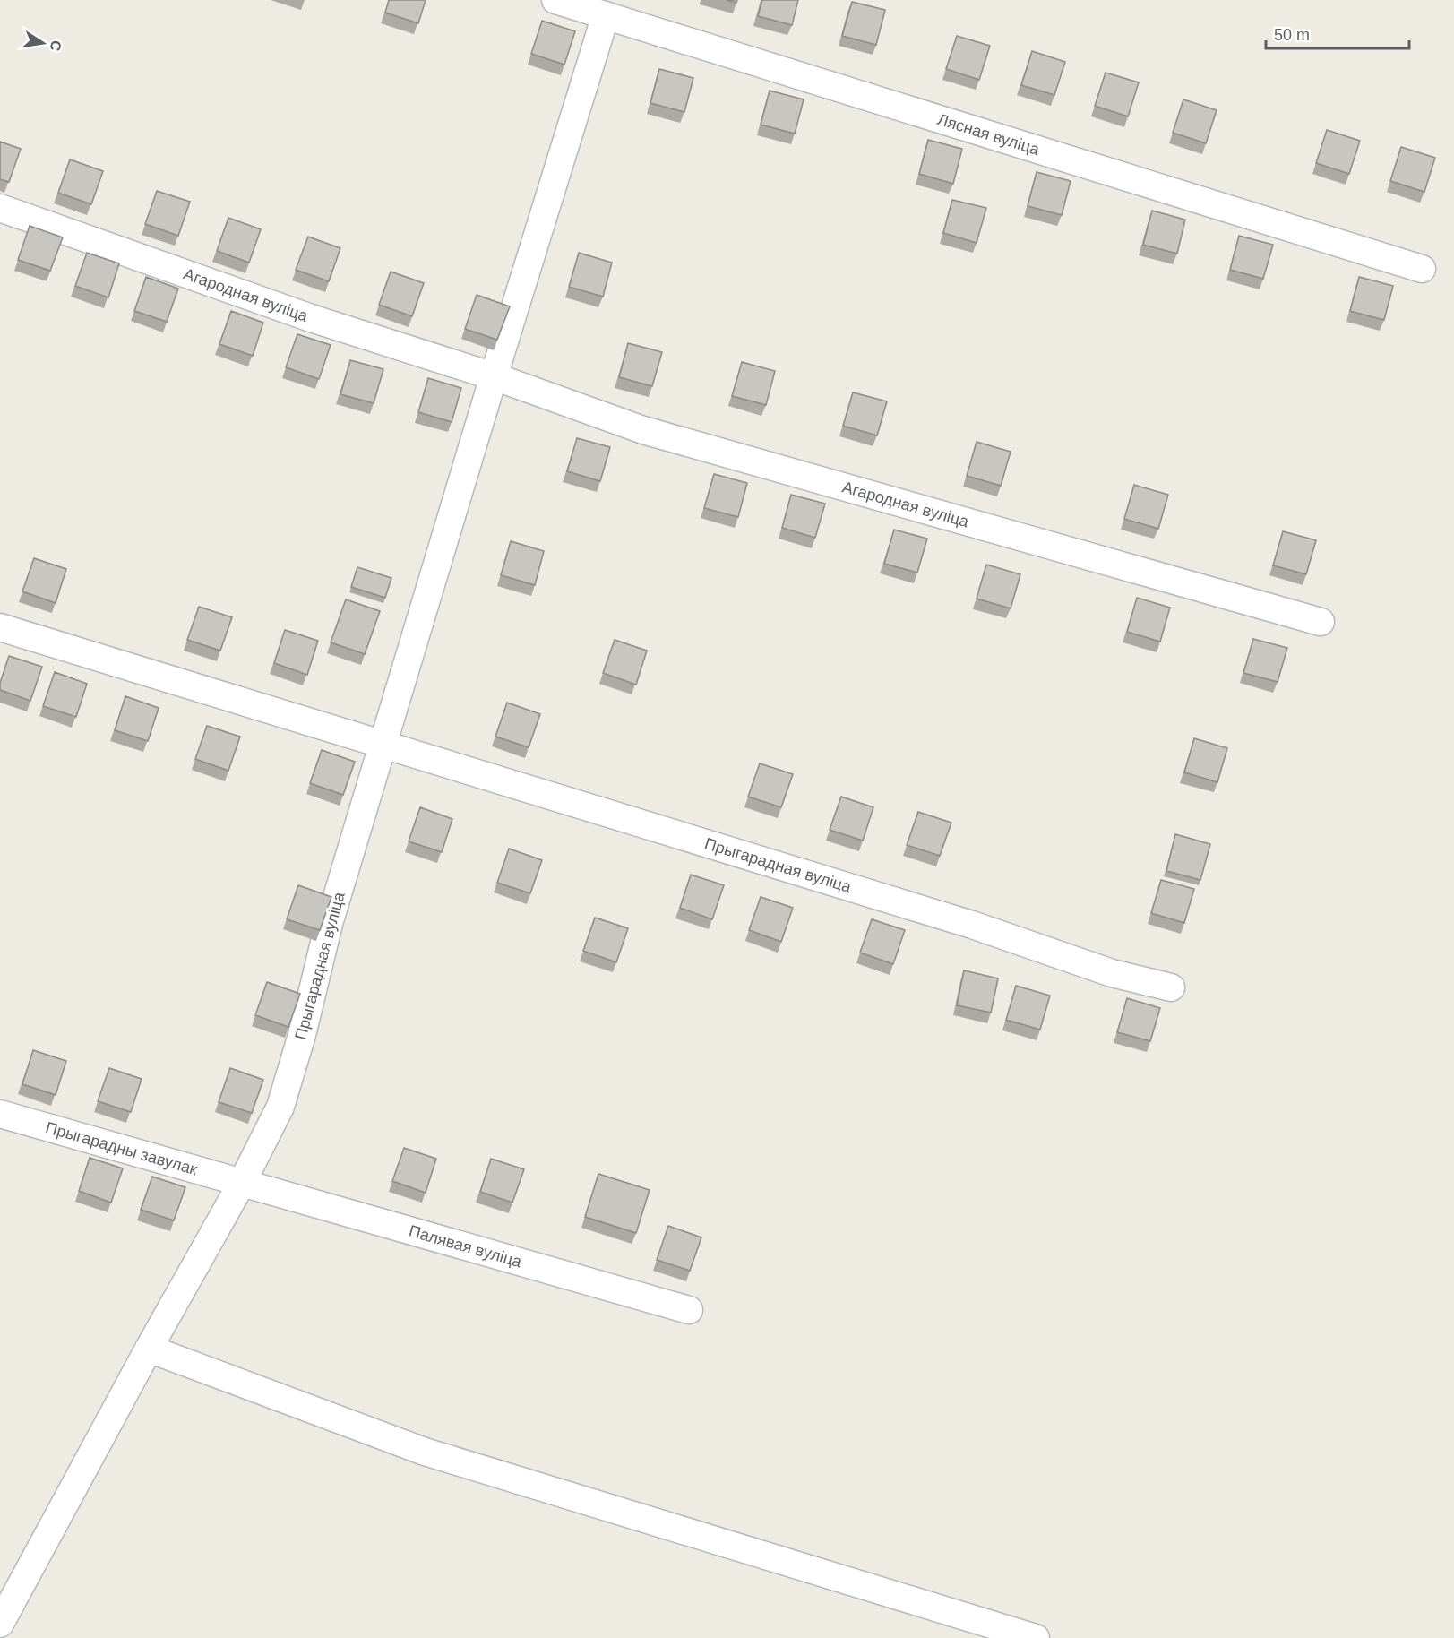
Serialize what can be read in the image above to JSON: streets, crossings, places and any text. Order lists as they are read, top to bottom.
{
  "streets": {
    "street": [
      "Лясная вуліца",
      "Агародная вуліца",
      "Прыгарадная вуліца",
      "Прыгарадны завулак",
      "Палявая вуліца"
    ]
  },
  "crossings": [
    ["Прыгарадная вуліца", "Прыгарадны завулак"],
    ["Прыгарадная вуліца", "Палявая вуліца"],
    ["Прыгарадны завулак", "Палявая вуліца"]
  ],
  "scale_bar": "50 m",
  "north": "right"
}
